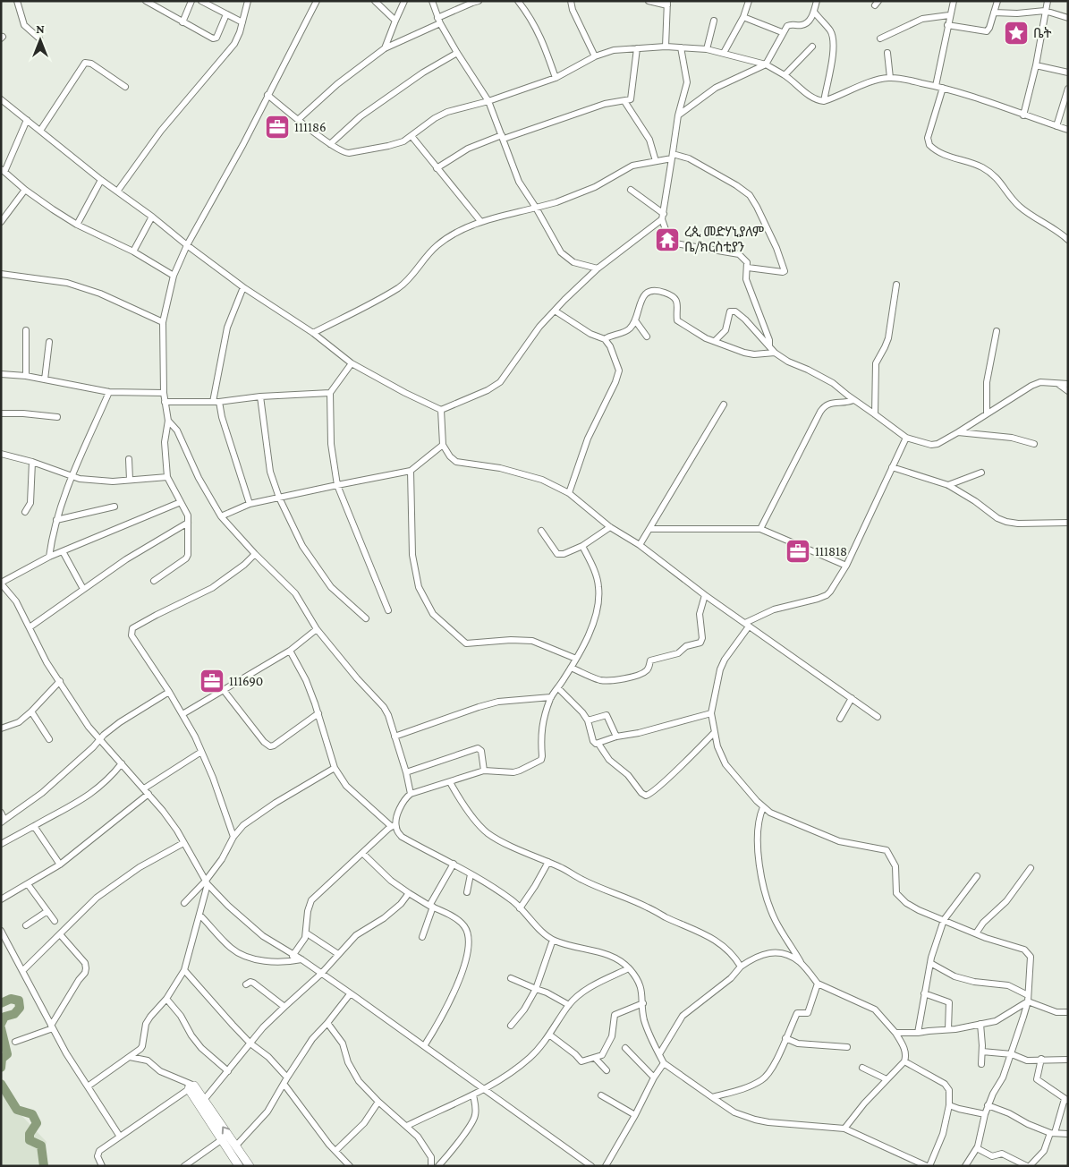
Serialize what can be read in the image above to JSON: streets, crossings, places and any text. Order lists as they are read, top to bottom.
{
  "places": {
    "place": ["ቤት"],
    "office": ["111186", "111818", "111690"],
    "temple": ["ረጲ መድሃኒያለም ቤ/ክርስቲያን"]
  },
  "north": "top"
}
